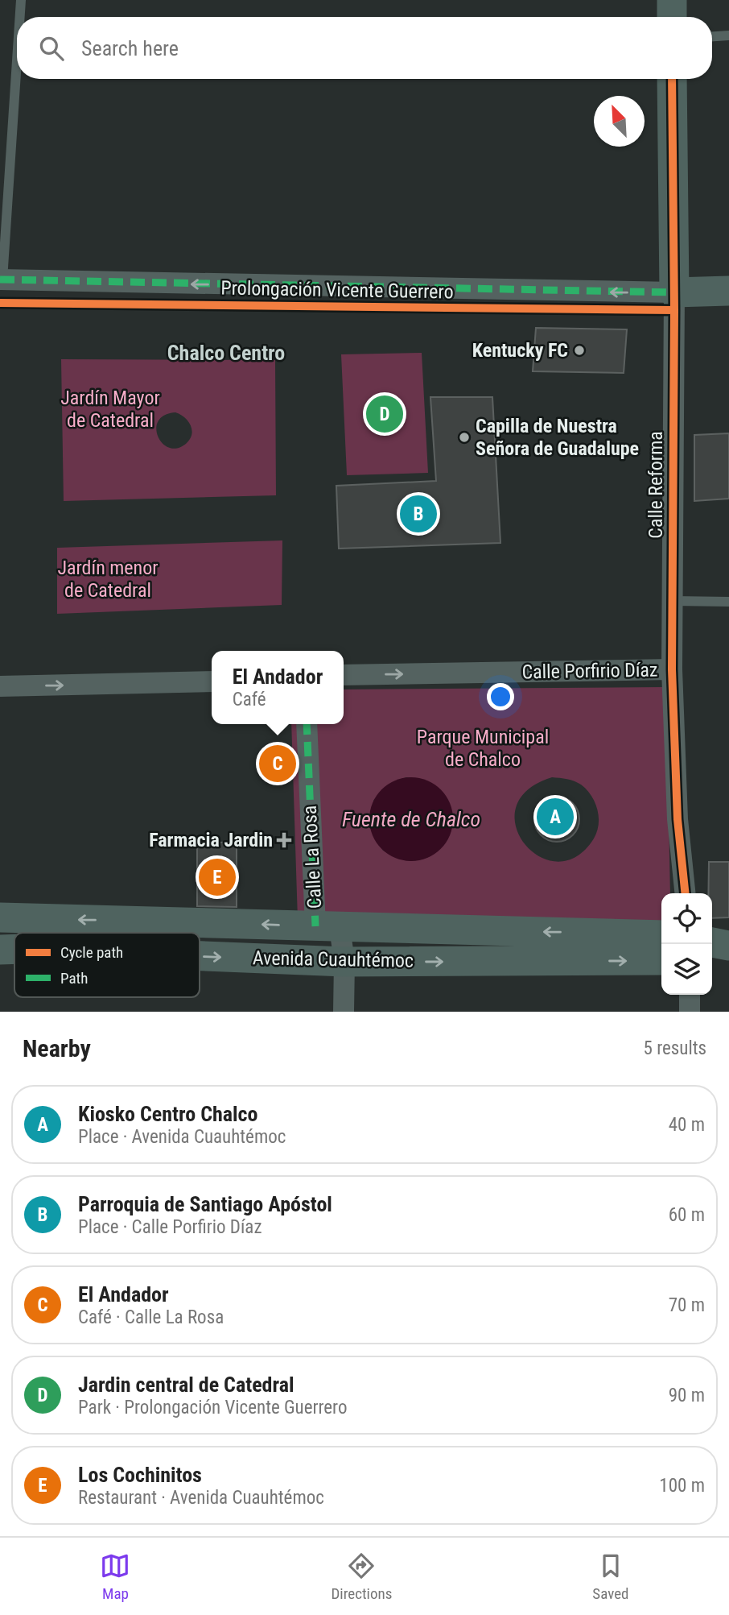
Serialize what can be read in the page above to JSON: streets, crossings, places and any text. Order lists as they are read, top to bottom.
{
  "streets": {
    "main road": ["Prolongación Vicente Guerrero", "Calle Reforma", "Avenida Cuauhtémoc"],
    "street": ["Calle Porfirio Díaz", "Calle La Rosa"]
  },
  "crossings": [
    ["Prolongación Vicente Guerrero", "Calle Reforma"],
    ["Calle Reforma", "Calle Porfirio Díaz"],
    ["Calle La Rosa", "Avenida Cuauhtémoc"]
  ],
  "one_way": ["Prolongación Vicente Guerrero", "Calle Porfirio Díaz"],
  "districts": ["Chalco Centro"],
  "water": ["Fuente de Chalco"],
  "parks": ["Jardín Mayor de Catedral", "Jardín menor de Catedral", "Parque Municipal de Chalco"],
  "places": {
    "other": ["Kentucky FC", "Capilla de Nuestra Señora de Guadalupe"],
    "health": ["Farmacia Jardin"]
  },
  "legend": ["Cycle path", "Path"],
  "north": "top left",
  "page": {
    "search": "Search here",
    "pins": [
      "D",
      "B",
      "C",
      "A",
      "E"
    ],
    "popup": ["El Andador", "Café"],
    "heading": ["Nearby", "5 results"],
    "list": [
      {
        "mark": "A",
        "name": "Kiosko Centro Chalco",
        "note": "Place · Avenida Cuauhtémoc",
        "value": "40 m"
      },
      {
        "mark": "B",
        "name": "Parroquia de Santiago Apóstol",
        "note": "Place · Calle Porfirio Díaz",
        "value": "60 m"
      },
      {
        "mark": "C",
        "name": "El Andador",
        "note": "Café · Calle La Rosa",
        "value": "70 m"
      },
      {
        "mark": "D",
        "name": "Jardin central de Catedral",
        "note": "Park · Prolongación Vicente Guerrero",
        "value": "90 m"
      },
      {
        "mark": "E",
        "name": "Los Cochinitos",
        "note": "Restaurant · Avenida Cuauhtémoc",
        "value": "100 m"
      }
    ],
    "nav": ["Map", "Directions", "Saved"]
  }
}
